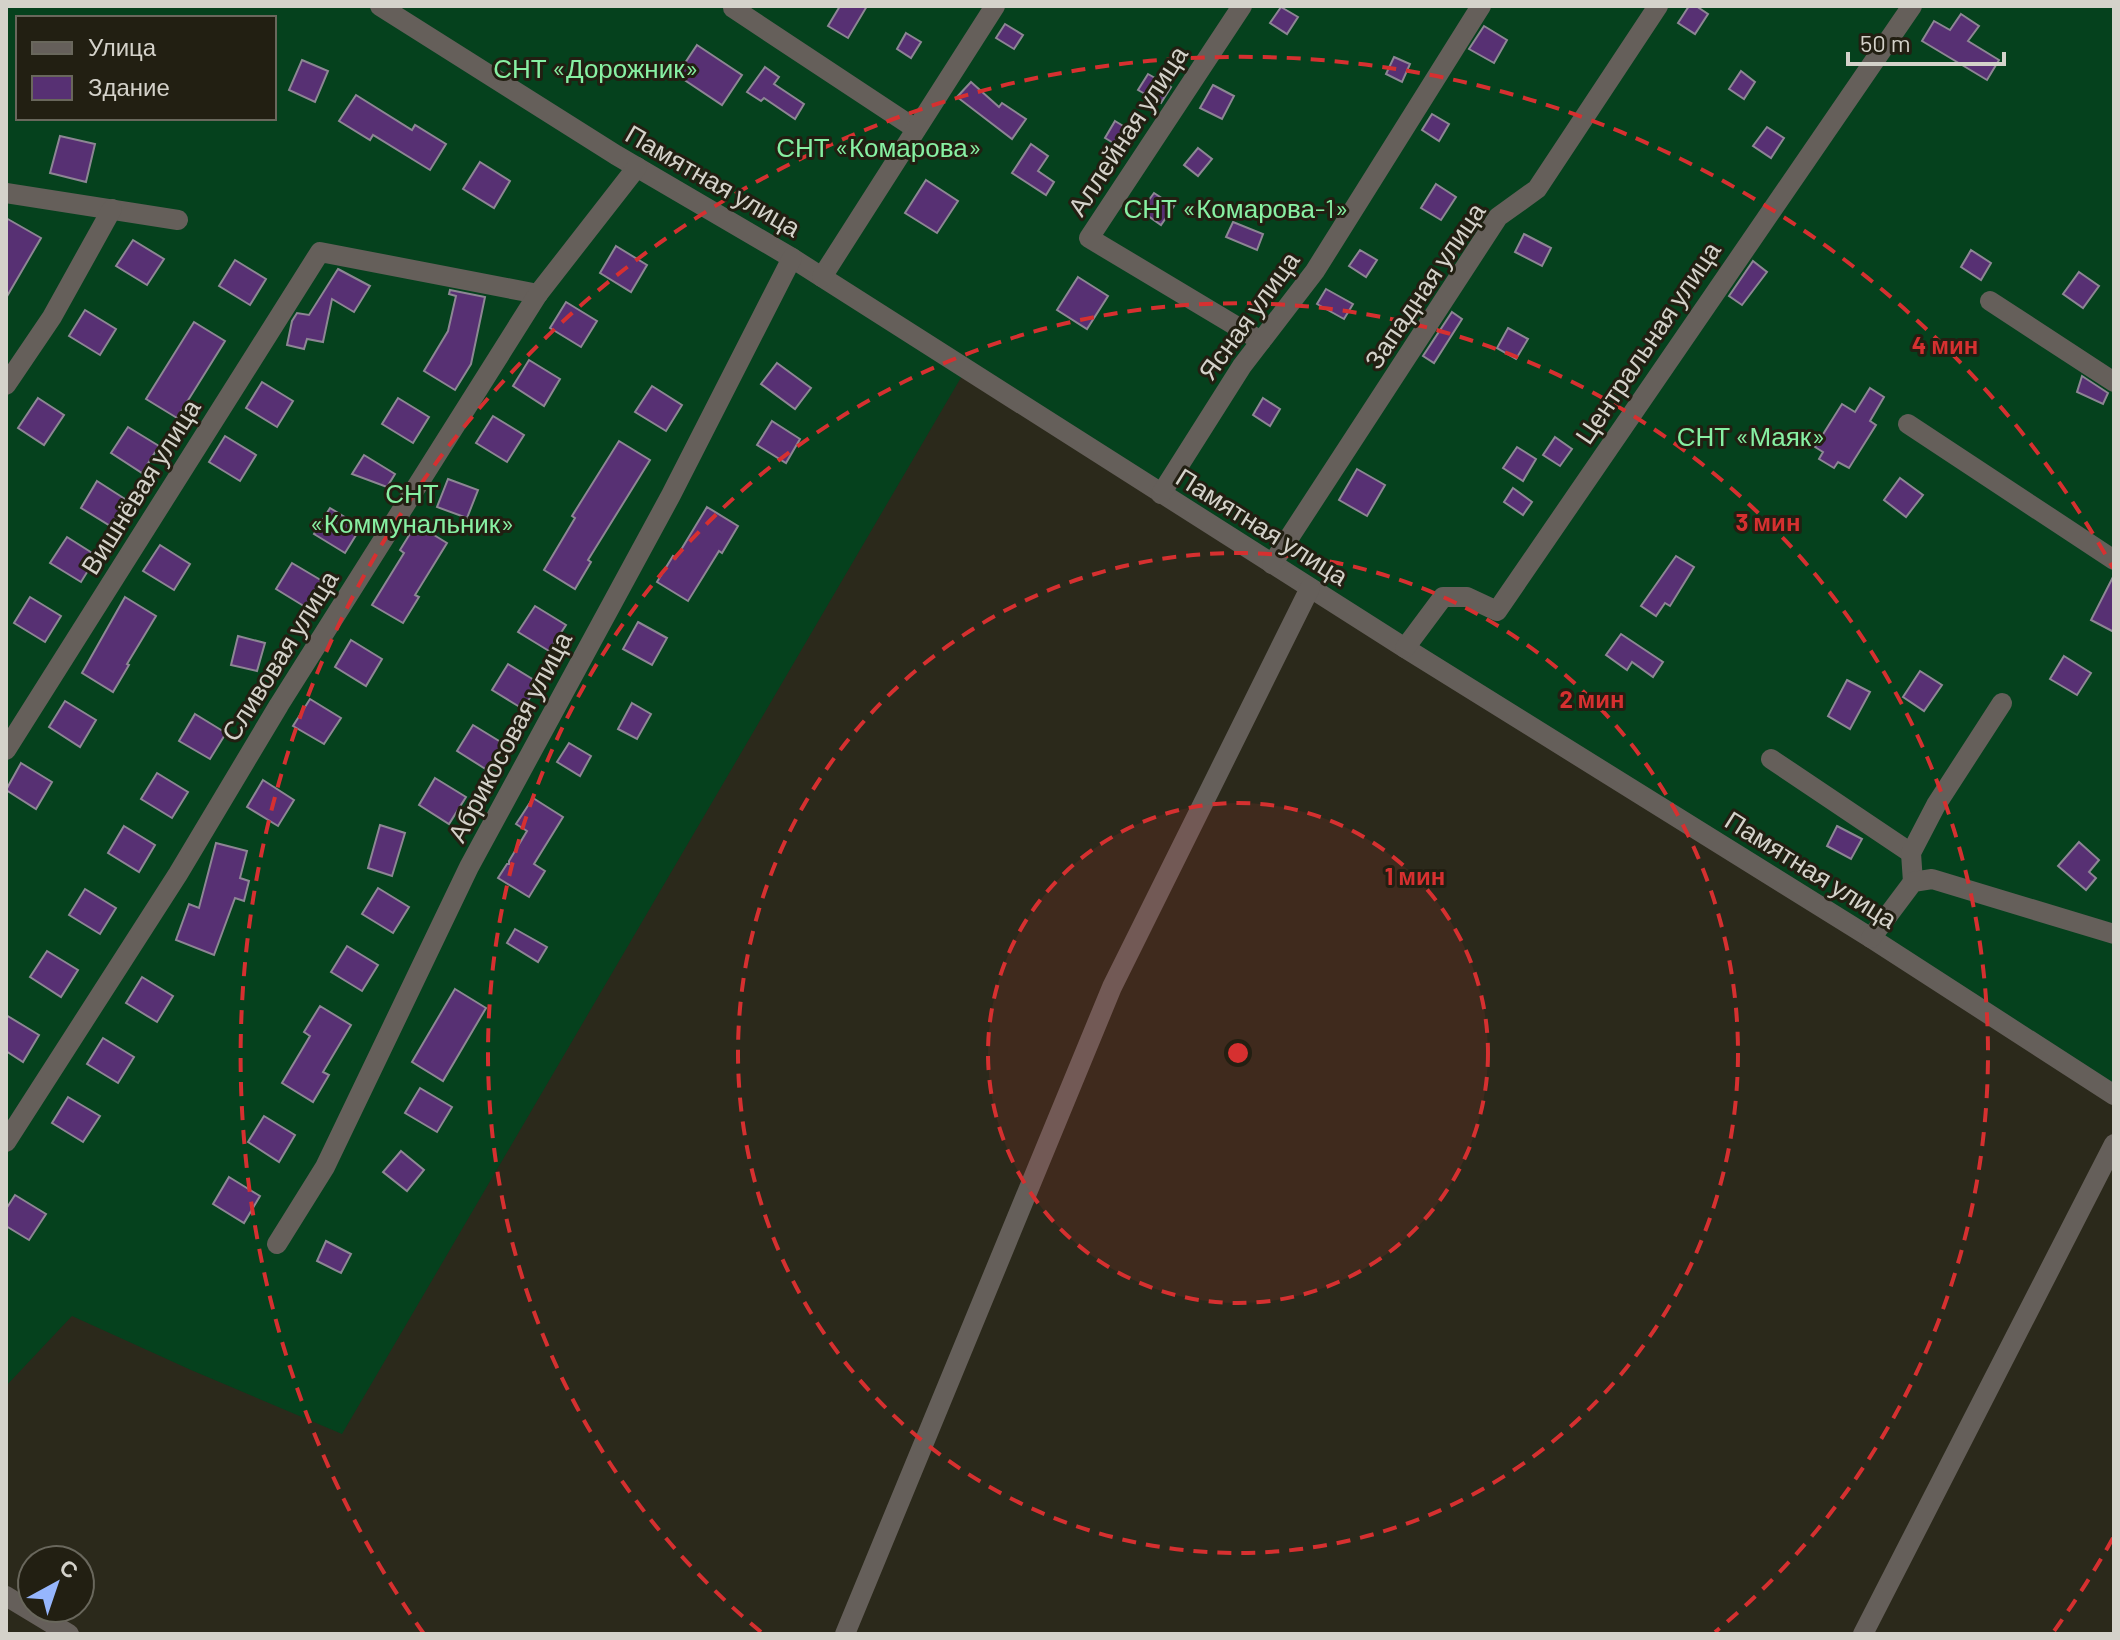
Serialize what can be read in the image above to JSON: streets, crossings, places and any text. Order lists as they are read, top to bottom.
{
  "streets": {
    "street": [
      "Аллейная улица",
      "Памятная улица",
      "Западная улица",
      "Ясная улица",
      "Центральная улица",
      "Вишнёвая улица",
      "Сливовая улица",
      "Абрикосовая улица"
    ]
  },
  "crossings": [
    ["Аллейная улица", "Ясная улица"],
    ["Памятная улица", "Западная улица"],
    ["Памятная улица", "Ясная улица"],
    ["Памятная улица", "Центральная улица"],
    ["Памятная улица", "Сливовая улица"],
    ["Памятная улица", "Абрикосовая улица"],
    ["Вишнёвая улица", "Сливовая улица"]
  ],
  "parks": [
    "СНТ «Дорожник»",
    "СНТ «Комарова»",
    "СНТ «Комарова-1»",
    "СНТ «Маяк»",
    "СНТ «Коммунальник»"
  ],
  "legend": ["Улица", "Здание"],
  "scale_bar": "50 m",
  "north": "top right",
  "rings": [
    "4 мин",
    "3 мин",
    "2 мин",
    "1 мин"
  ]
}
